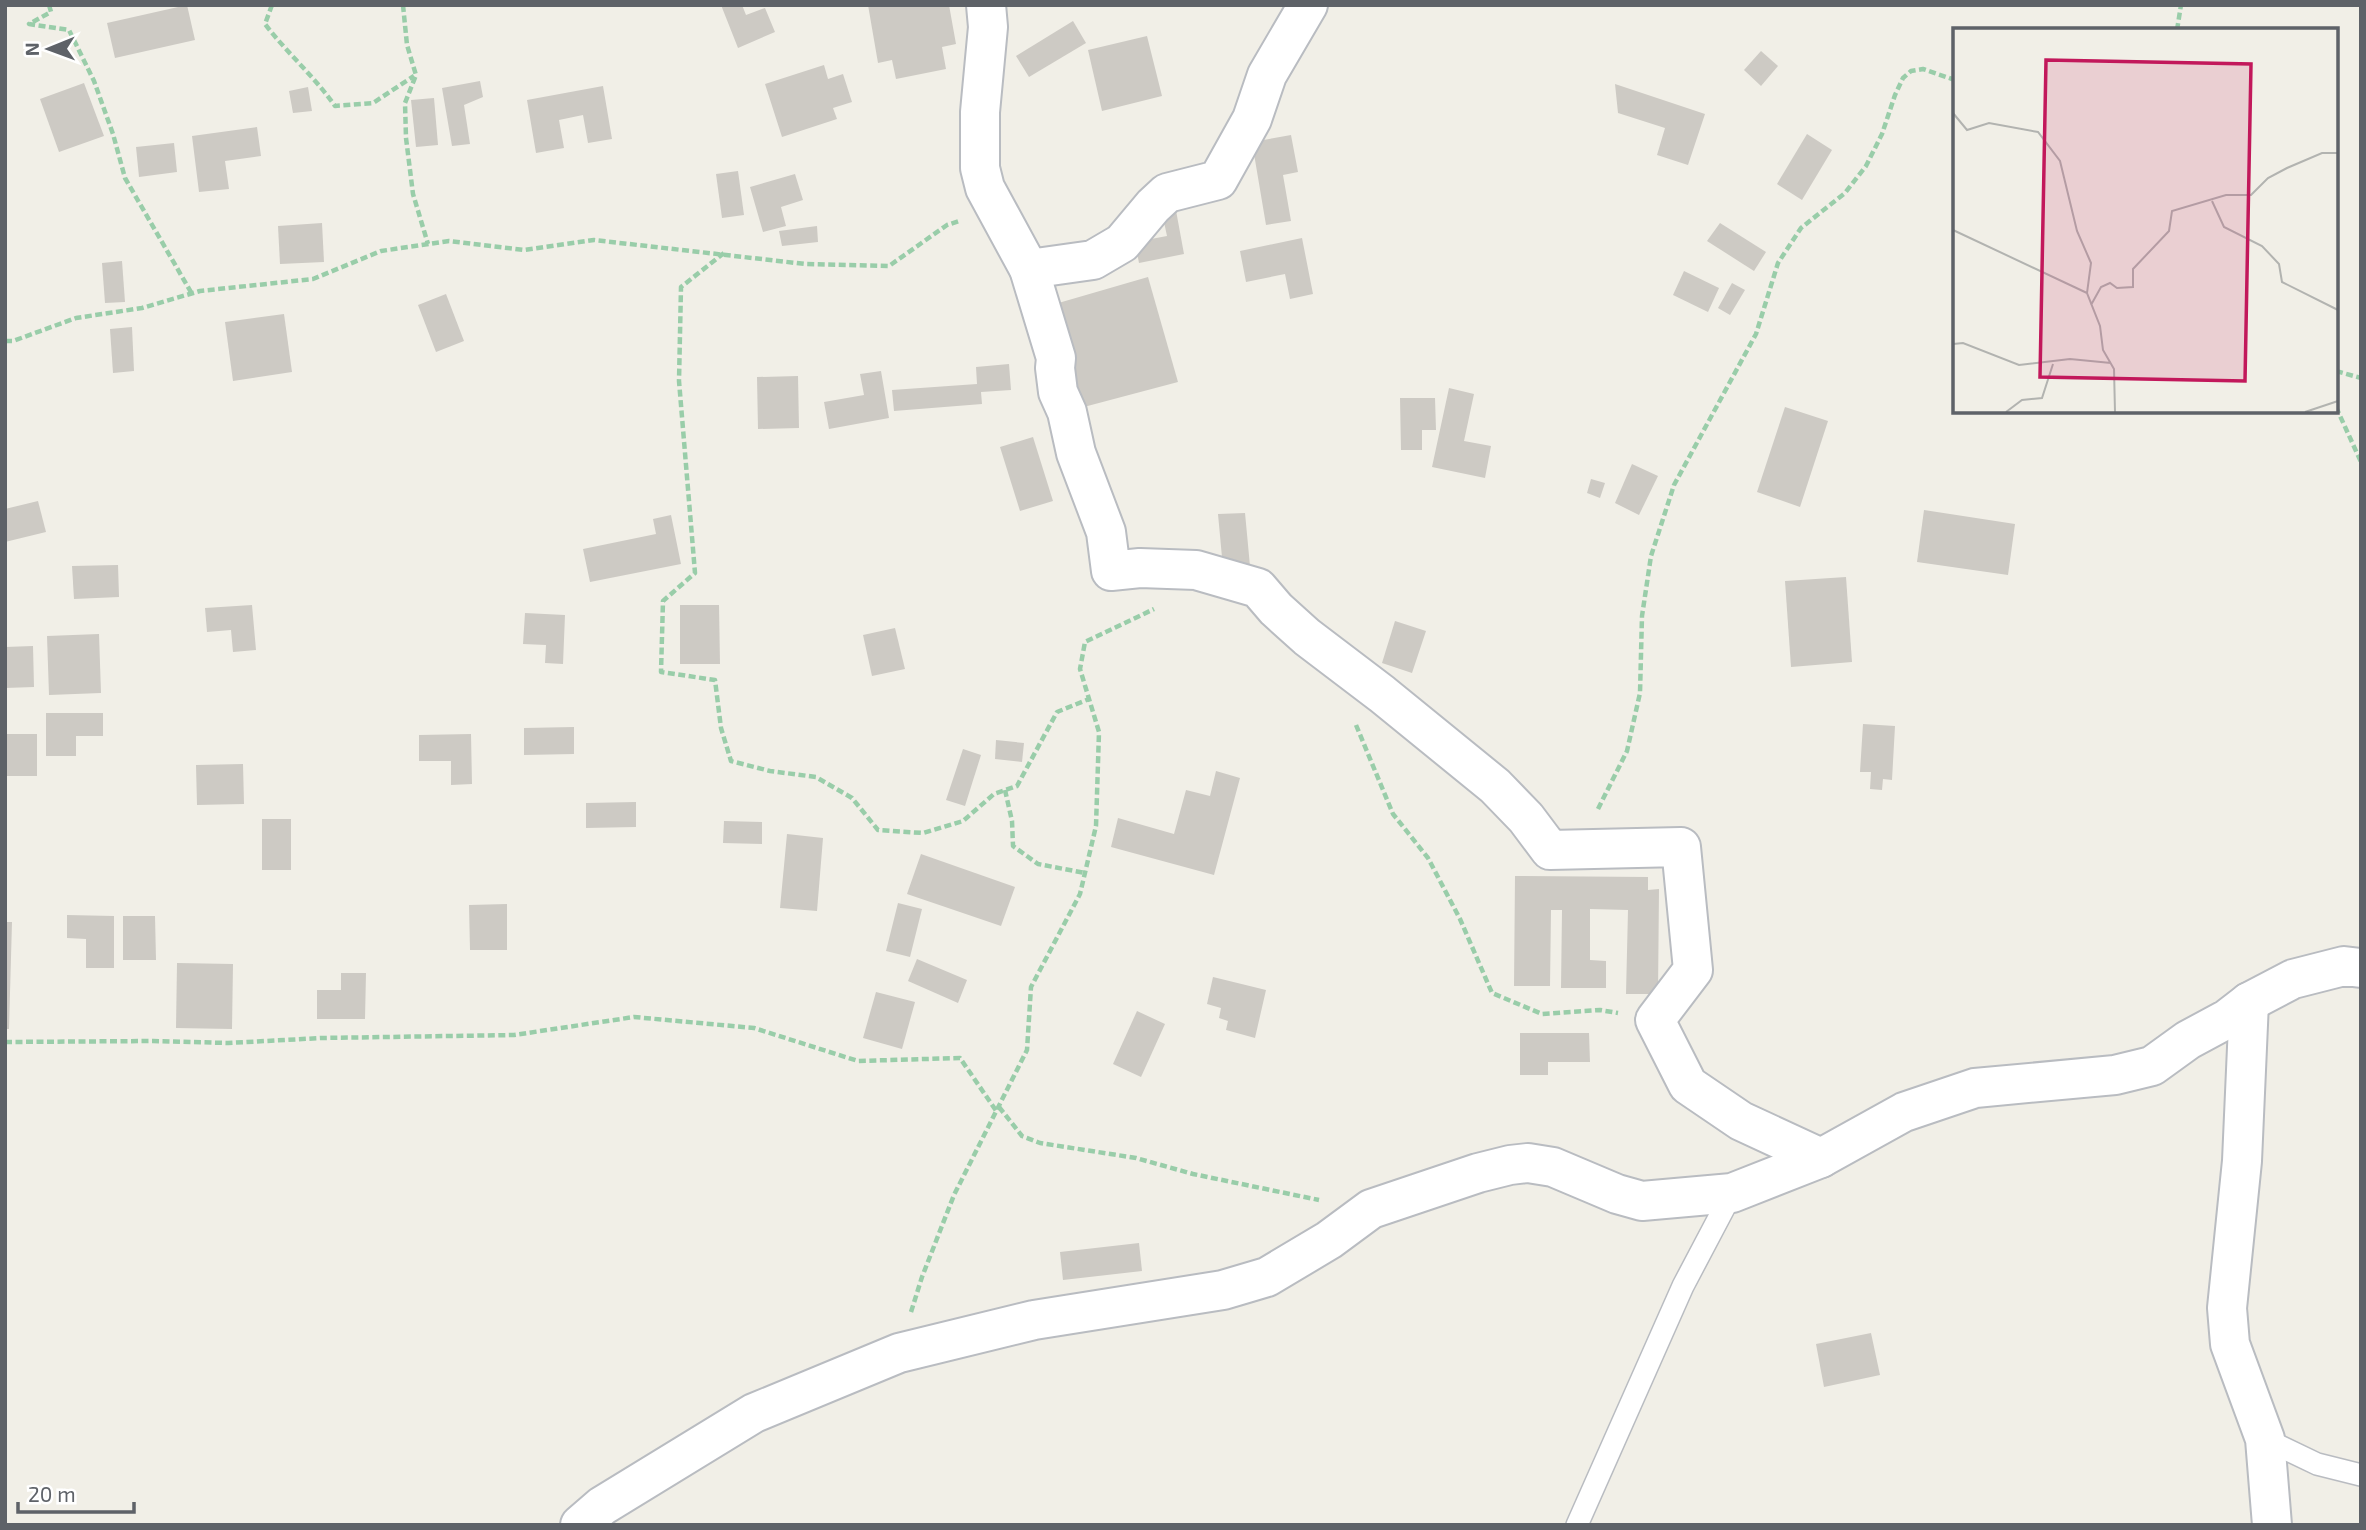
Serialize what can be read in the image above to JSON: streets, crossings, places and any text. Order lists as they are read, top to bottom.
{
  "scale_bar": "20 m",
  "north": "left"
}
